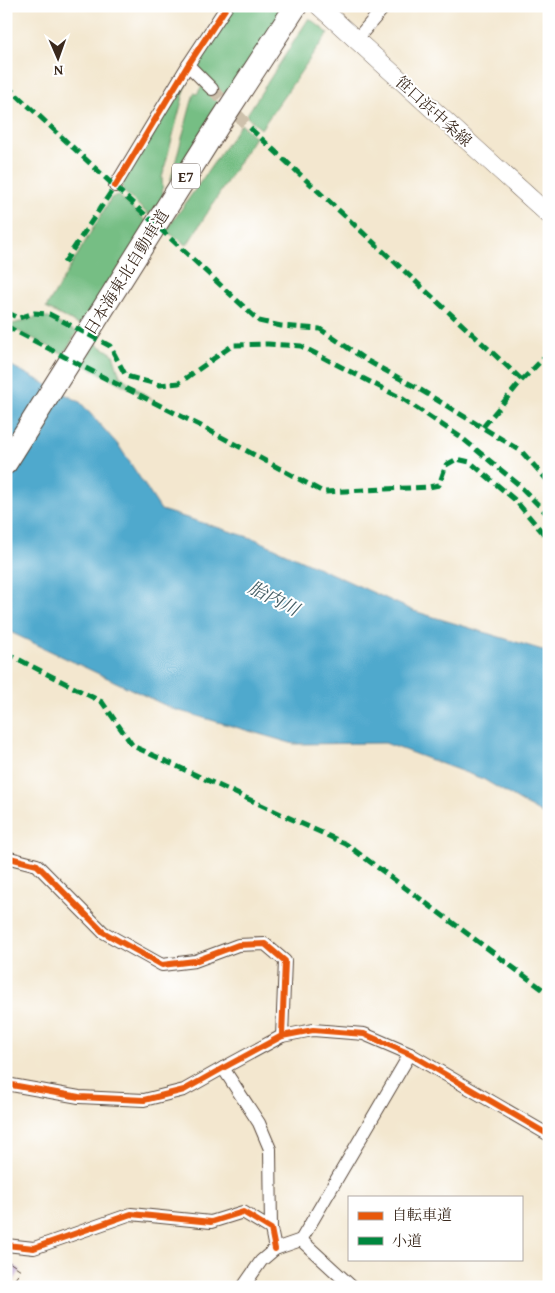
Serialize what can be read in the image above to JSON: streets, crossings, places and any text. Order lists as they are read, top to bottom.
{
  "streets": {
    "highway": ["E7", "日本海東北自動車道"],
    "main road": ["笹口浜中条線"]
  },
  "water": ["胎内川"],
  "legend": ["自転車道", "小道"],
  "north": "bottom"
}
